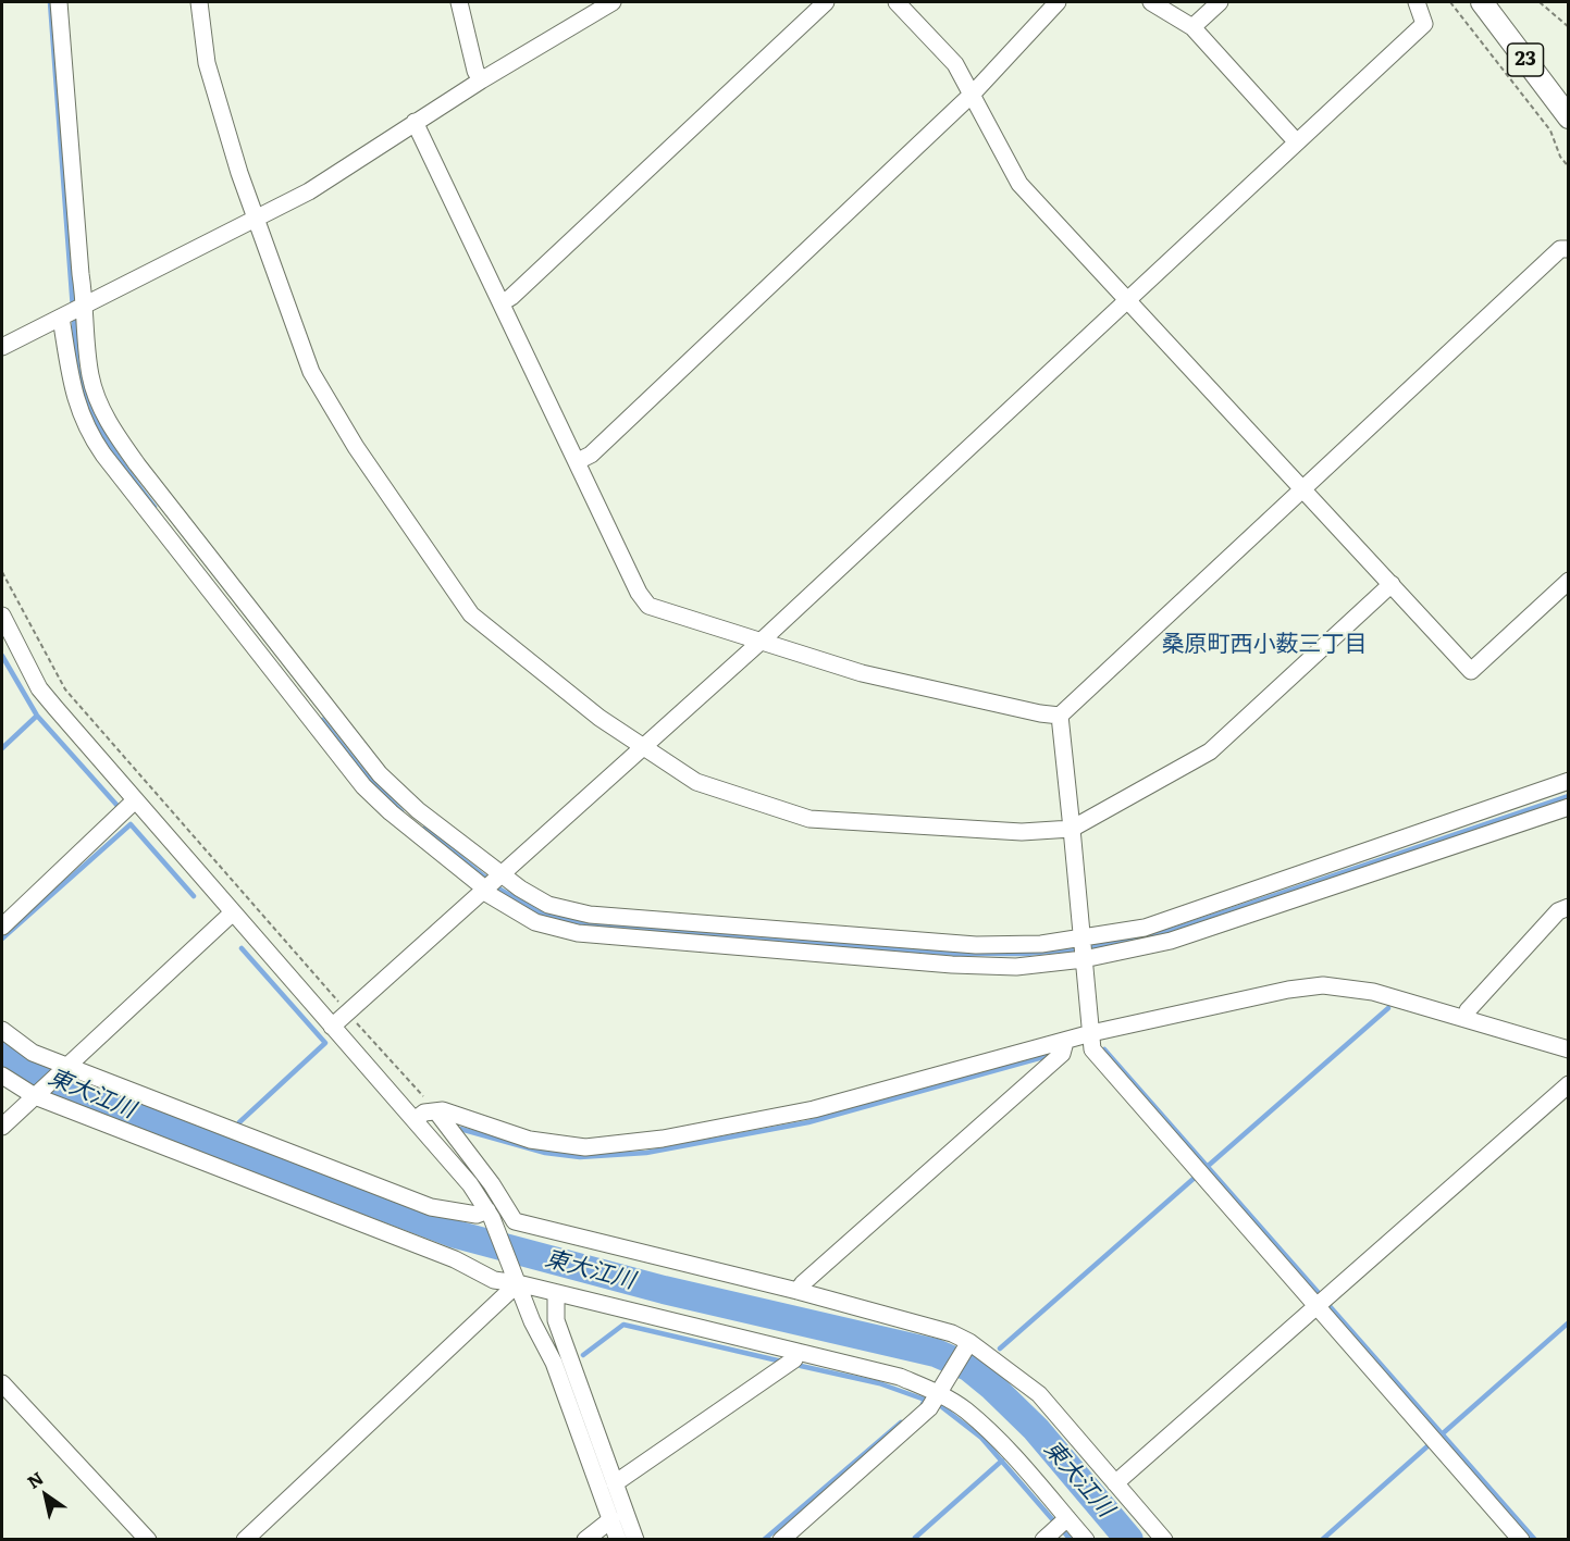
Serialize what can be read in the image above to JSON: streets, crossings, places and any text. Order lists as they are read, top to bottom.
{
  "streets": {
    "main road": ["23"]
  },
  "districts": ["桑原町西小薮三丁目"],
  "water": ["東大江川"],
  "north": "top left"
}
